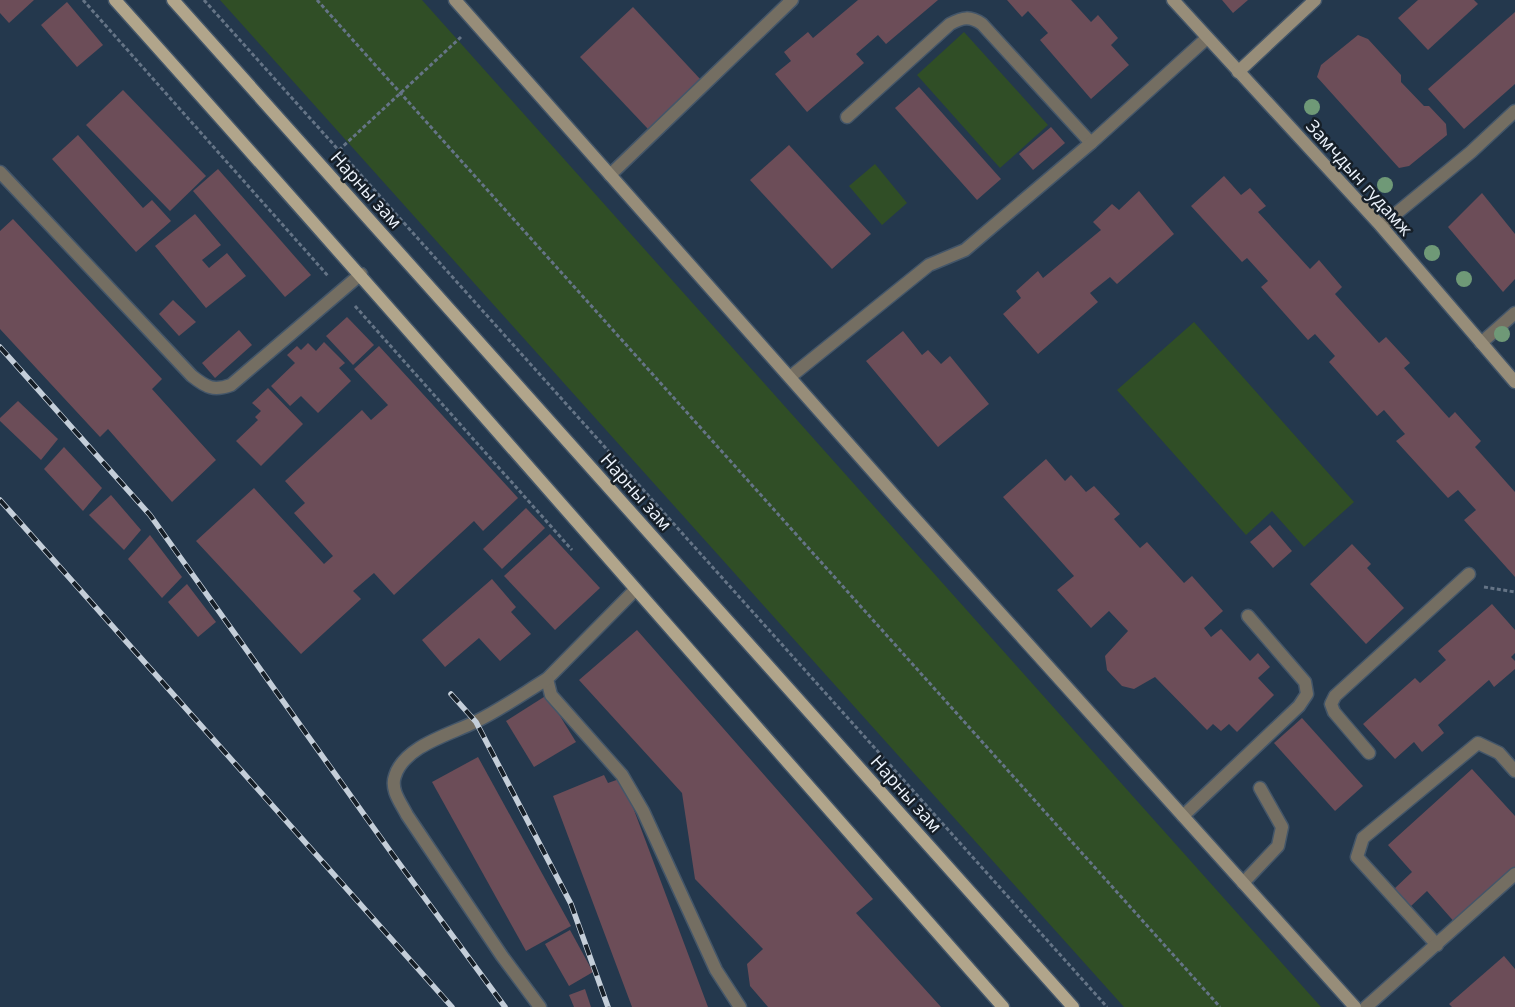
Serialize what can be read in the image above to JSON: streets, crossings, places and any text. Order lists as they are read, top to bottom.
{
  "streets": {
    "main road": ["Нарны зам"],
    "street": ["Замчдын гудамж"]
  }
}
